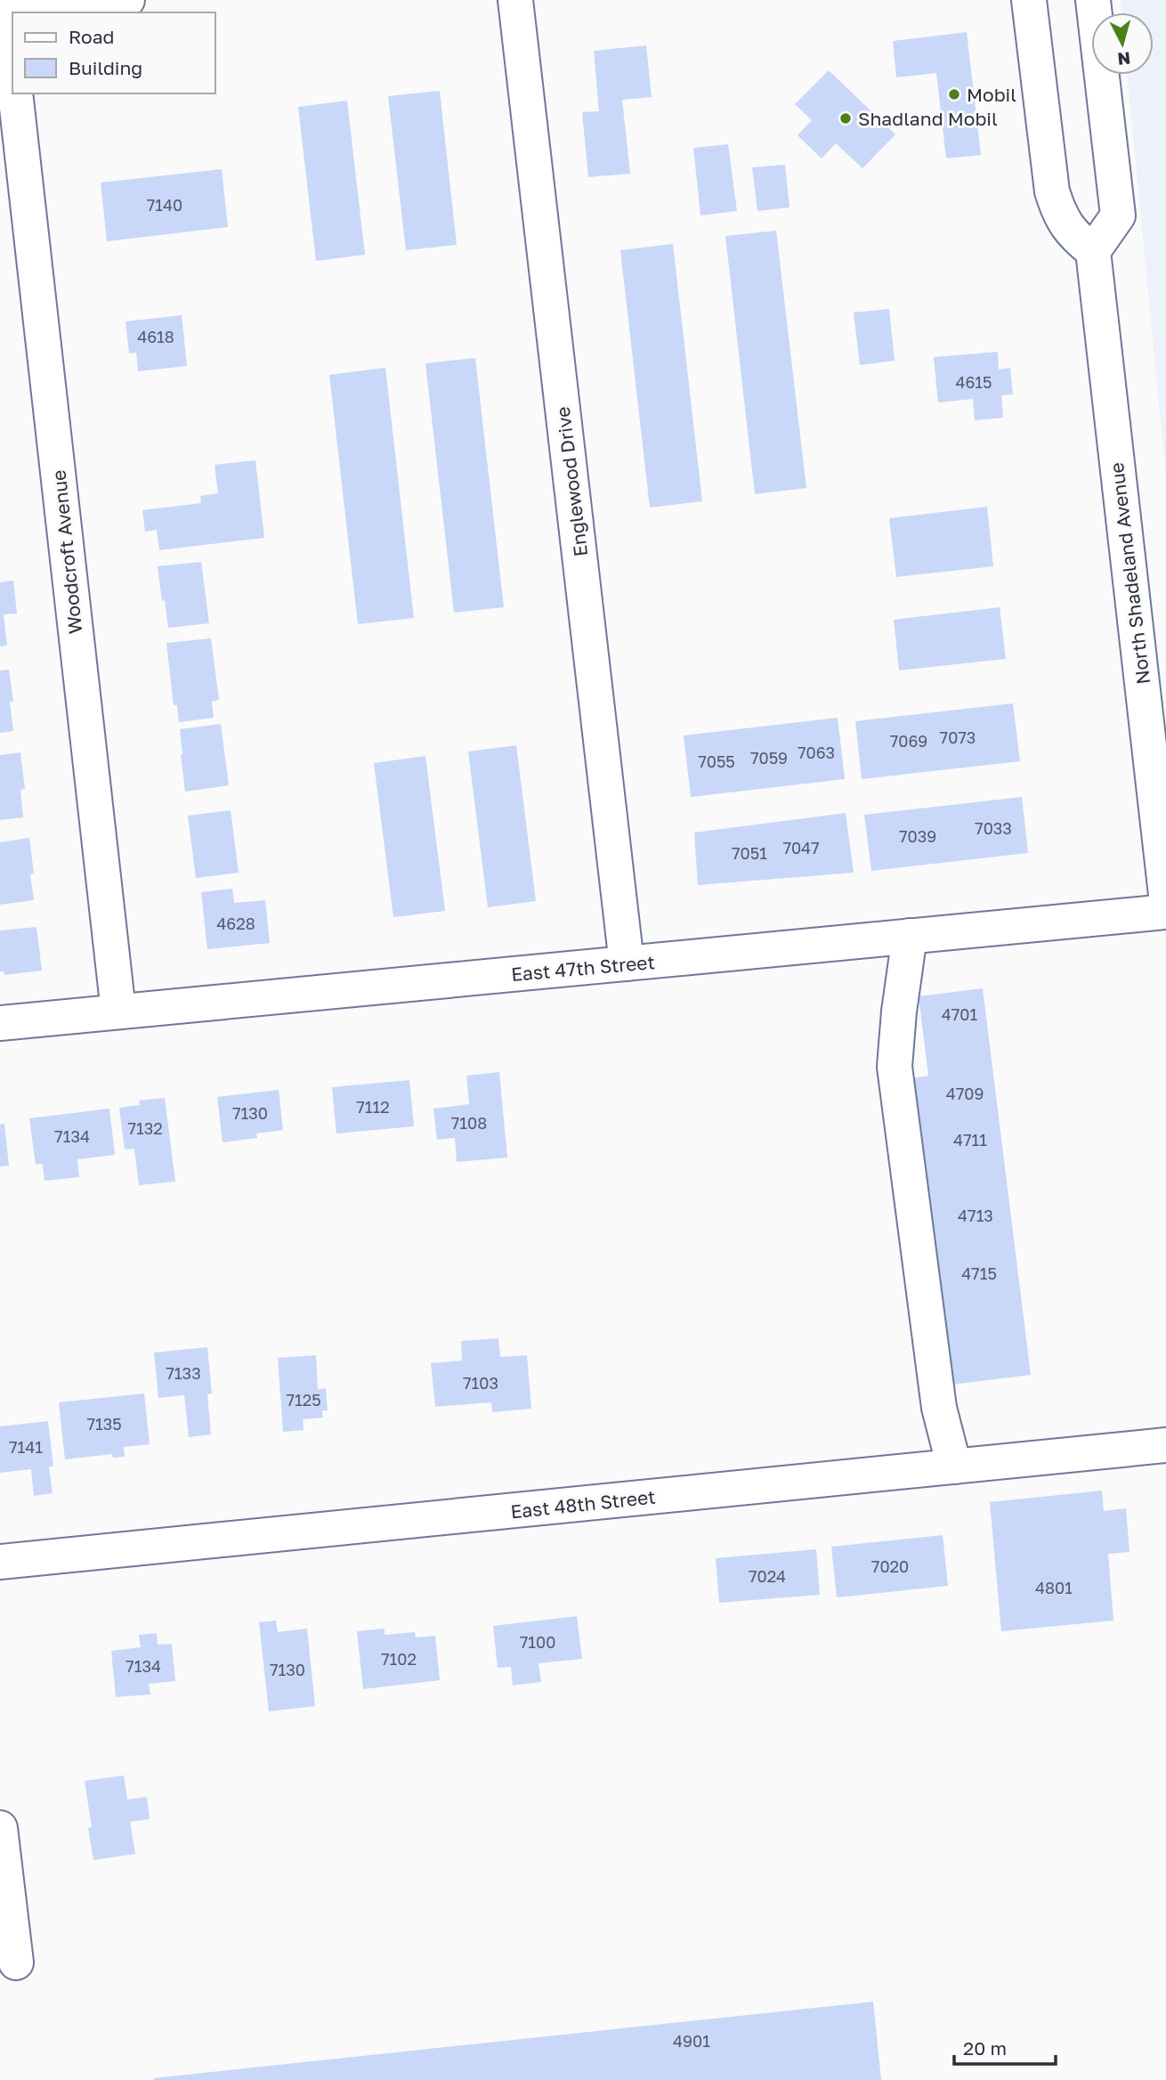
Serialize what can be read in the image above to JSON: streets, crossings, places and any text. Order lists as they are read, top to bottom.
{
  "streets": {
    "street": [
      "Englewood Drive",
      "Woodcroft Avenue",
      "North Shadeland Avenue",
      "East 47th Street",
      "East 48th Street"
    ]
  },
  "crossings": [
    ["Englewood Drive", "East 47th Street"],
    ["Woodcroft Avenue", "East 47th Street"]
  ],
  "places": ["Mobil", "Shadland Mobil"],
  "house_numbers": [
    "7140",
    "4618",
    "4615",
    "7073",
    "7069",
    "7063",
    "7059",
    "7055",
    "7033",
    "7039",
    "7047",
    "7051",
    "4628",
    "4701",
    "4709",
    "7112",
    "7130",
    "7108",
    "7132",
    "7134",
    "4711",
    "4713",
    "4715",
    "7133",
    "7103",
    "7125",
    "7135",
    "7141",
    "7020",
    "7024",
    "4801",
    "7100",
    "7102",
    "7134",
    "7130",
    "4901"
  ],
  "legend": ["Road", "Building"],
  "scale_bar": "20 m",
  "north": "bottom"
}
